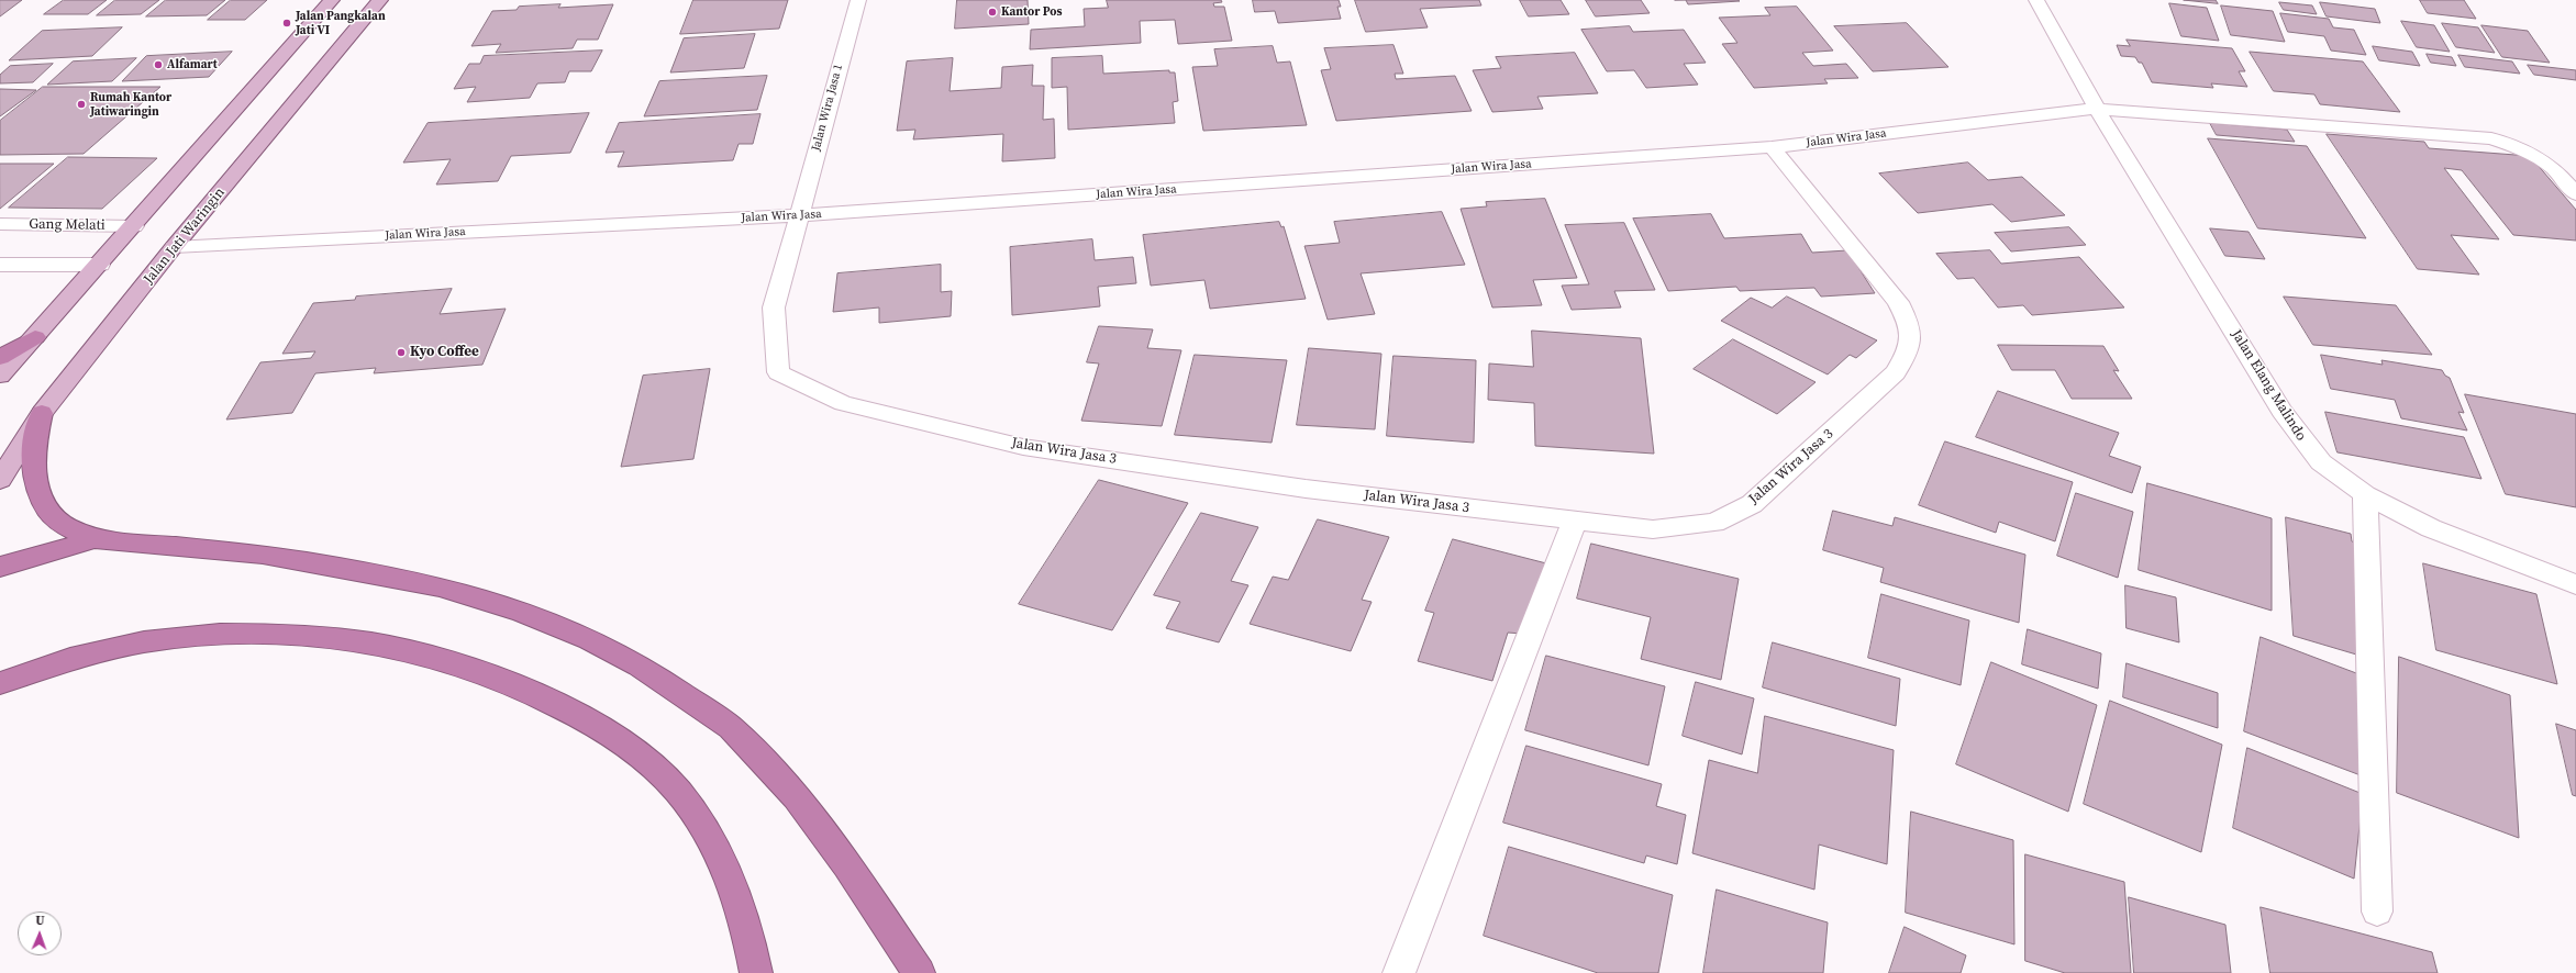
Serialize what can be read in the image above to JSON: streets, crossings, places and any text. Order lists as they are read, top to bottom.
{
  "streets": {
    "main road": ["Jalan Jati Waringin"],
    "street": [
      "Jalan Wira Jasa 1",
      "Jalan Wira Jasa",
      "Gang Melati",
      "Jalan Elang Malindo",
      "Jalan Wira Jasa 3"
    ]
  },
  "crossings": [
    ["Jalan Wira Jasa 1", "Jalan Wira Jasa"],
    ["Jalan Wira Jasa 1", "Jalan Wira Jasa 3"],
    ["Jalan Wira Jasa", "Jalan Jati Waringin"],
    ["Jalan Wira Jasa", "Jalan Elang Malindo"],
    ["Jalan Wira Jasa", "Jalan Wira Jasa 3"]
  ],
  "places": [
    "Kantor Pos",
    "Jalan Pangkalan Jati VI",
    "Alfamart",
    "Rumah Kantor Jatiwaringin",
    "Kyo Coffee"
  ],
  "north": "top"
}
